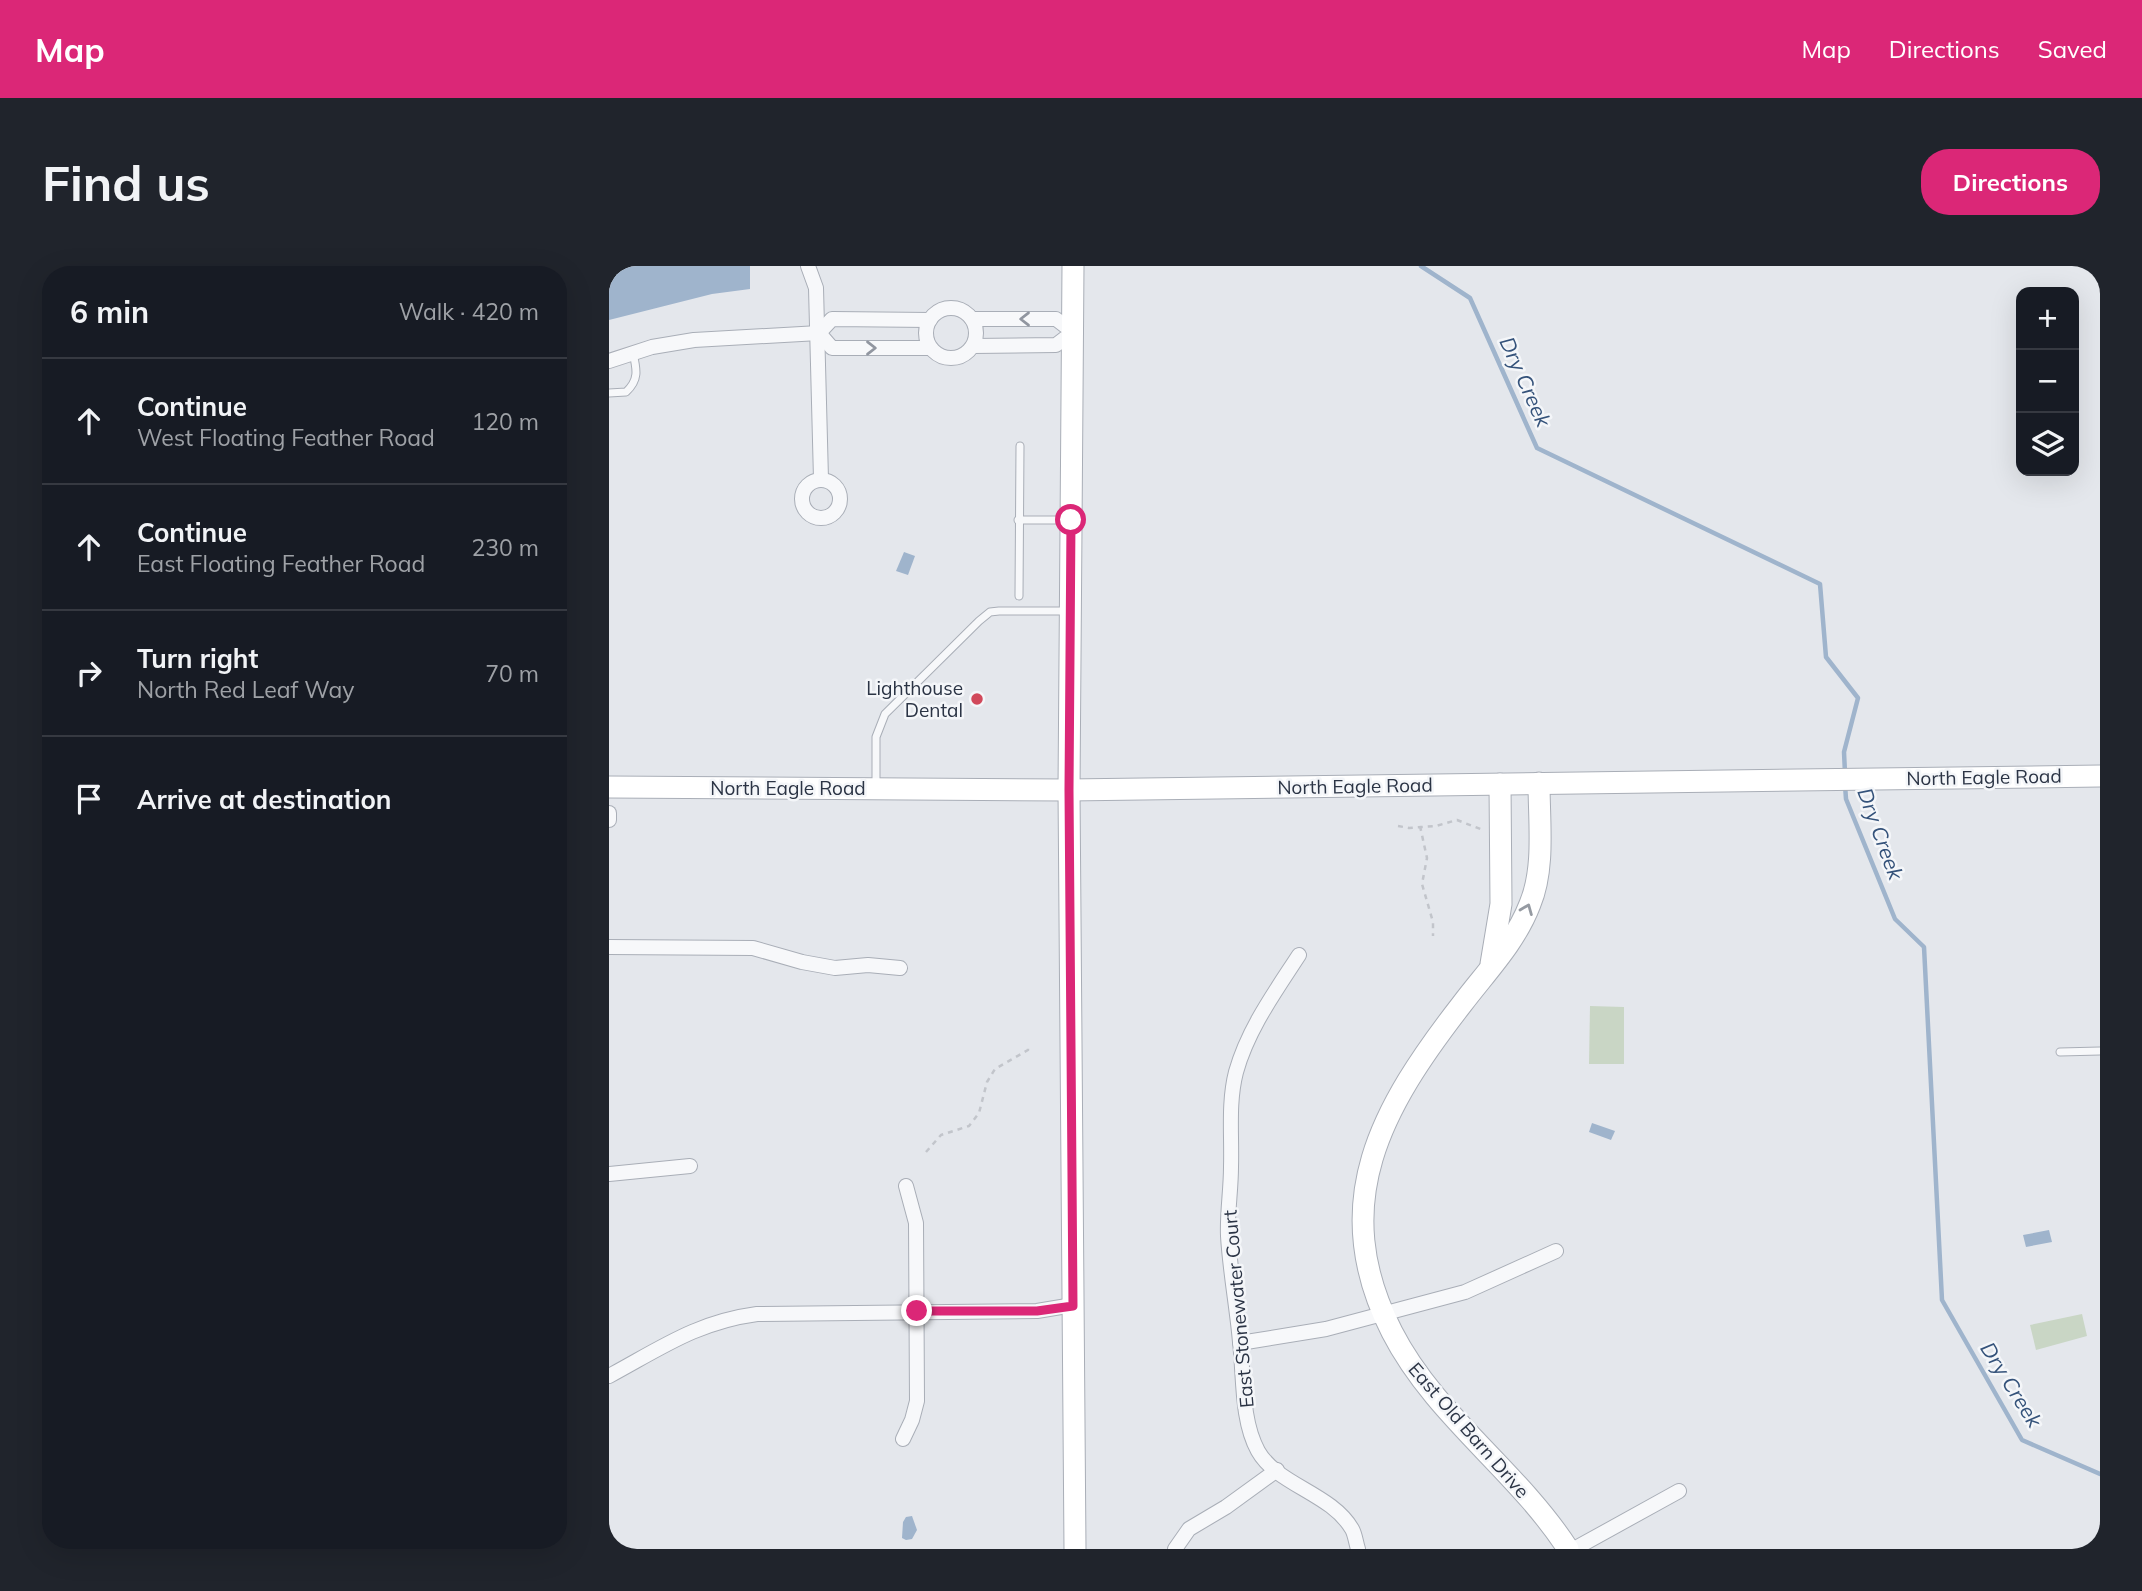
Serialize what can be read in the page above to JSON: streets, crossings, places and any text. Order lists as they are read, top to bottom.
{
  "streets": {
    "main road": ["North Eagle Road", "East Old Barn Drive"],
    "street": ["East Stonewater Court"]
  },
  "crossings": [
    ["North Eagle Road", "East Old Barn Drive"]
  ],
  "water": ["Dry Creek"],
  "places": ["Lighthouse Dental"],
  "page": {
    "header": "Map",
    "nav": ["Map", "Directions", "Saved"],
    "buttons": "Directions",
    "title": "Find us",
    "heading": ["6 min", "Walk · 420 m"],
    "map_buttons": ["+", "−"],
    "list": [
      ["Continue", "West Floating Feather Road", "120 m"],
      ["Continue", "East Floating Feather Road", "230 m"],
      ["Turn right", "North Red Leaf Way", "70 m"],
      "Arrive at destination"
    ]
  }
}
